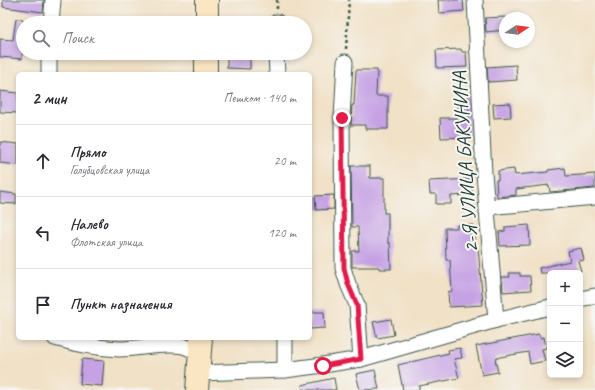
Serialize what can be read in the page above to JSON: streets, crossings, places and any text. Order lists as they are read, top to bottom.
{
  "streets": {
    "street": ["2-Я УЛИЦА БАКУНИНА"]
  },
  "north": "right",
  "page": {
    "search": "Поиск",
    "heading": ["2 мин", "Пешком · 140 m"],
    "list": [
      ["Прямо", "Голубцовская улица", "20 m"],
      ["Налево", "Флотская улица", "120 m"],
      "Пункт назначения"
    ],
    "map_buttons": ["+", "−"]
  }
}
